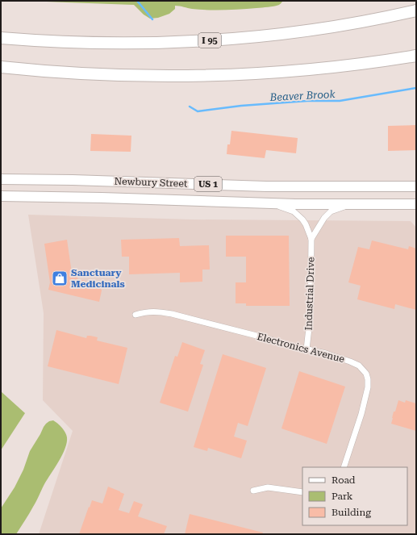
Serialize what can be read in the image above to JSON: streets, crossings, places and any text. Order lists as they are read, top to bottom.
{
  "streets": {
    "highway": ["I 95"],
    "main road": ["Newbury Street", "US 1"],
    "street": ["Industrial Drive", "Electronics Avenue"]
  },
  "crossings": [
    ["Newbury Street", "Industrial Drive"],
    ["Industrial Drive", "Electronics Avenue"]
  ],
  "water": ["Beaver Brook"],
  "places": {
    "shop": ["Sanctuary Medicinals"]
  },
  "legend": ["Road", "Park", "Building"]
}
